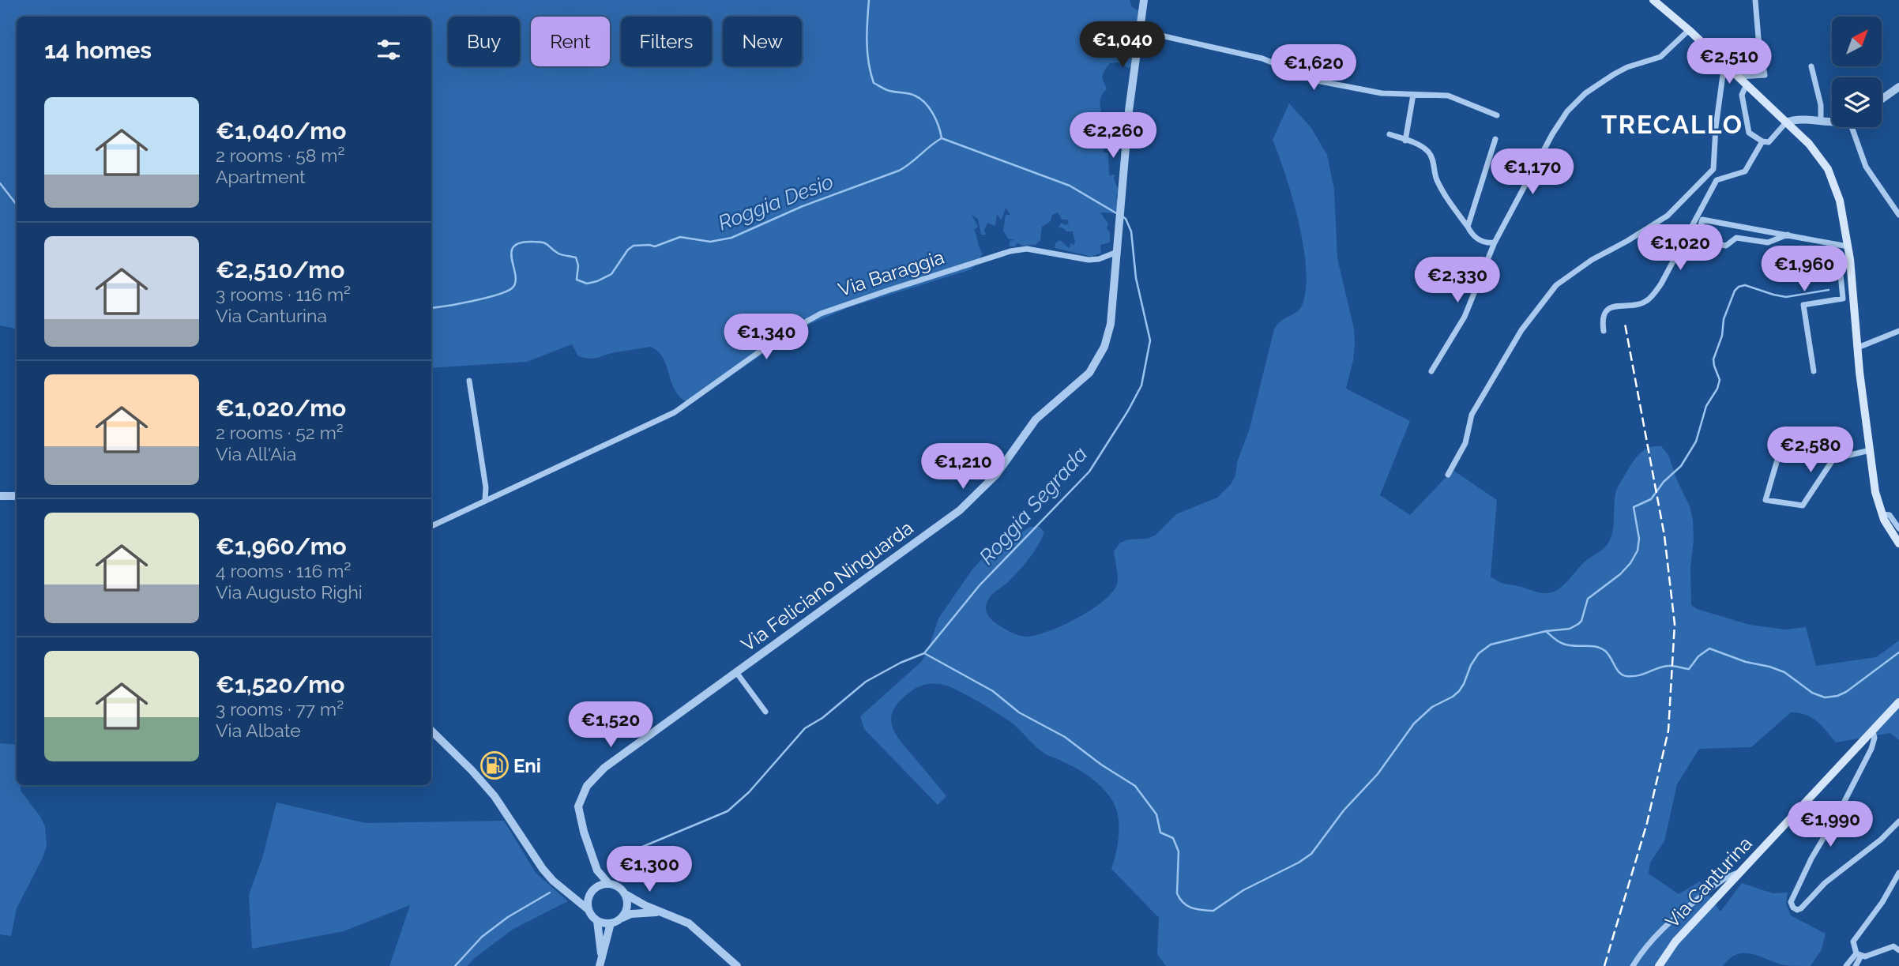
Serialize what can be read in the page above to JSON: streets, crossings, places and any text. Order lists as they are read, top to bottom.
{
  "streets": {
    "main road": ["Via Canturina"],
    "street": ["Via Baraggia", "Via Feliciano Ninguarda"]
  },
  "crossings": [
    ["Via Baraggia", "Via Feliciano Ninguarda"]
  ],
  "districts": ["TRECALLO"],
  "water": ["Roggia Desio", "Roggia Segrada"],
  "places": {
    "fuel station": ["Eni"]
  },
  "north": "top right",
  "page": {
    "chip": [
      "Buy",
      "Rent",
      "Filters",
      "New"
    ],
    "heading": "14 homes",
    "price": [
      "€1,040",
      "€2,510",
      "€1,620",
      "€2,260",
      "€1,170",
      "€1,020",
      "€1,960",
      "€2,330",
      "€1,340",
      "€2,580",
      "€1,210",
      "€1,520",
      "€1,990",
      "€1,300"
    ],
    "list": [
      {
        "name": "€1,040/mo",
        "note": "2 rooms · 58 m² · Apartment"
      },
      {
        "name": "€2,510/mo",
        "note": "3 rooms · 116 m² · Via Canturina"
      },
      {
        "name": "€1,020/mo",
        "note": "2 rooms · 52 m² · Via All'Aia"
      },
      {
        "name": "€1,960/mo",
        "note": "4 rooms · 116 m² · Via Augusto Righi"
      },
      {
        "name": "€1,520/mo",
        "note": "3 rooms · 77 m² · Via Albate"
      }
    ]
  }
}
